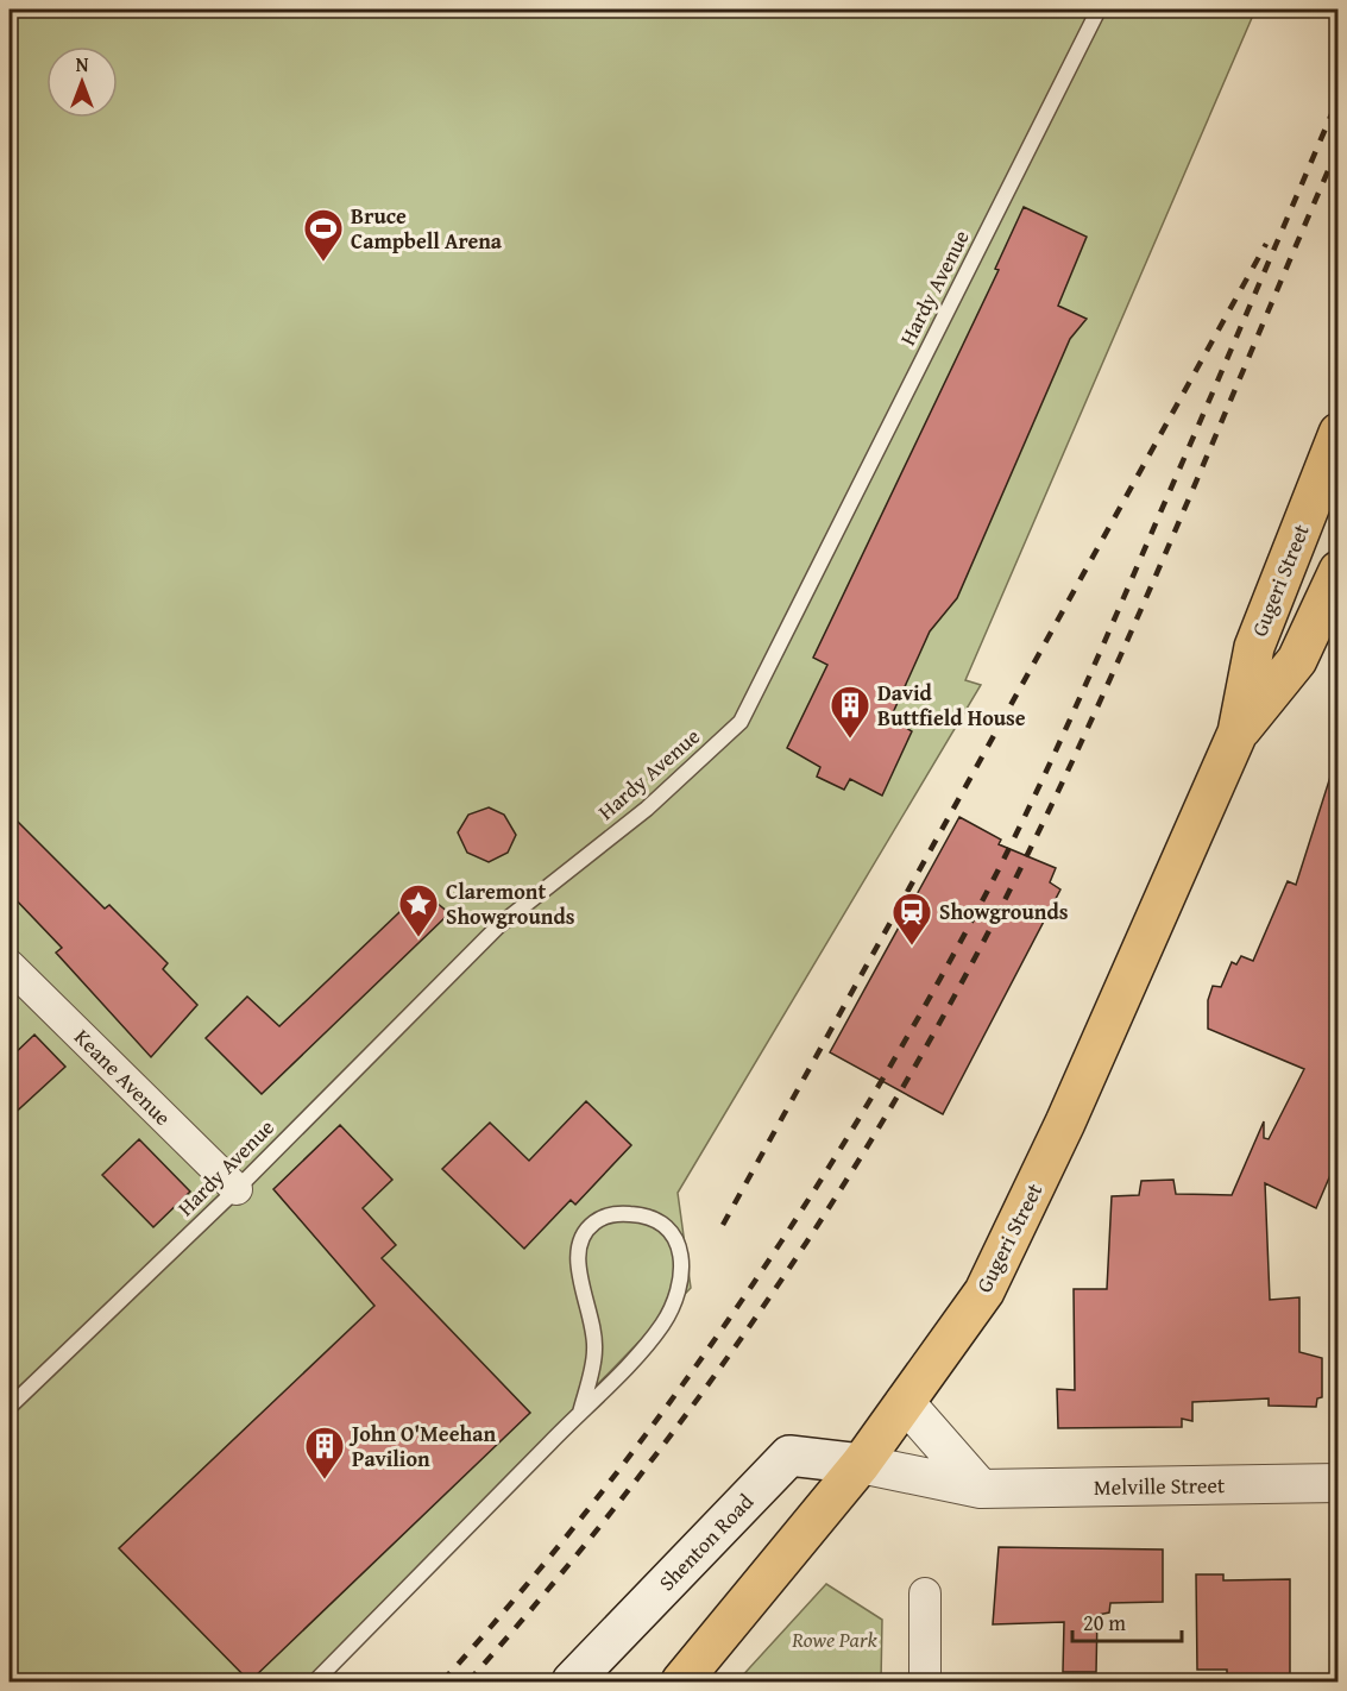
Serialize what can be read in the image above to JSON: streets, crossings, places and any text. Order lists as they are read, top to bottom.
{
  "streets": {
    "main road": ["Gugeri Street", "Shenton Road"],
    "street": ["Keane Avenue", "Melville Street"],
    "lane": ["Hardy Avenue"]
  },
  "crossings": [
    ["Hardy Avenue", "Keane Avenue"],
    ["Gugeri Street", "Melville Street"],
    ["Gugeri Street", "Shenton Road"],
    ["Melville Street", "Shenton Road"]
  ],
  "parks": ["Rowe Park"],
  "places": {
    "sports": ["Bruce Campbell Arena"],
    "building": ["David Buttfield House", "John O'Meehan Pavilion"],
    "place": ["Claremont Showgrounds"],
    "station": ["Showgrounds"]
  },
  "scale_bar": "20 m",
  "north": "top"
}
